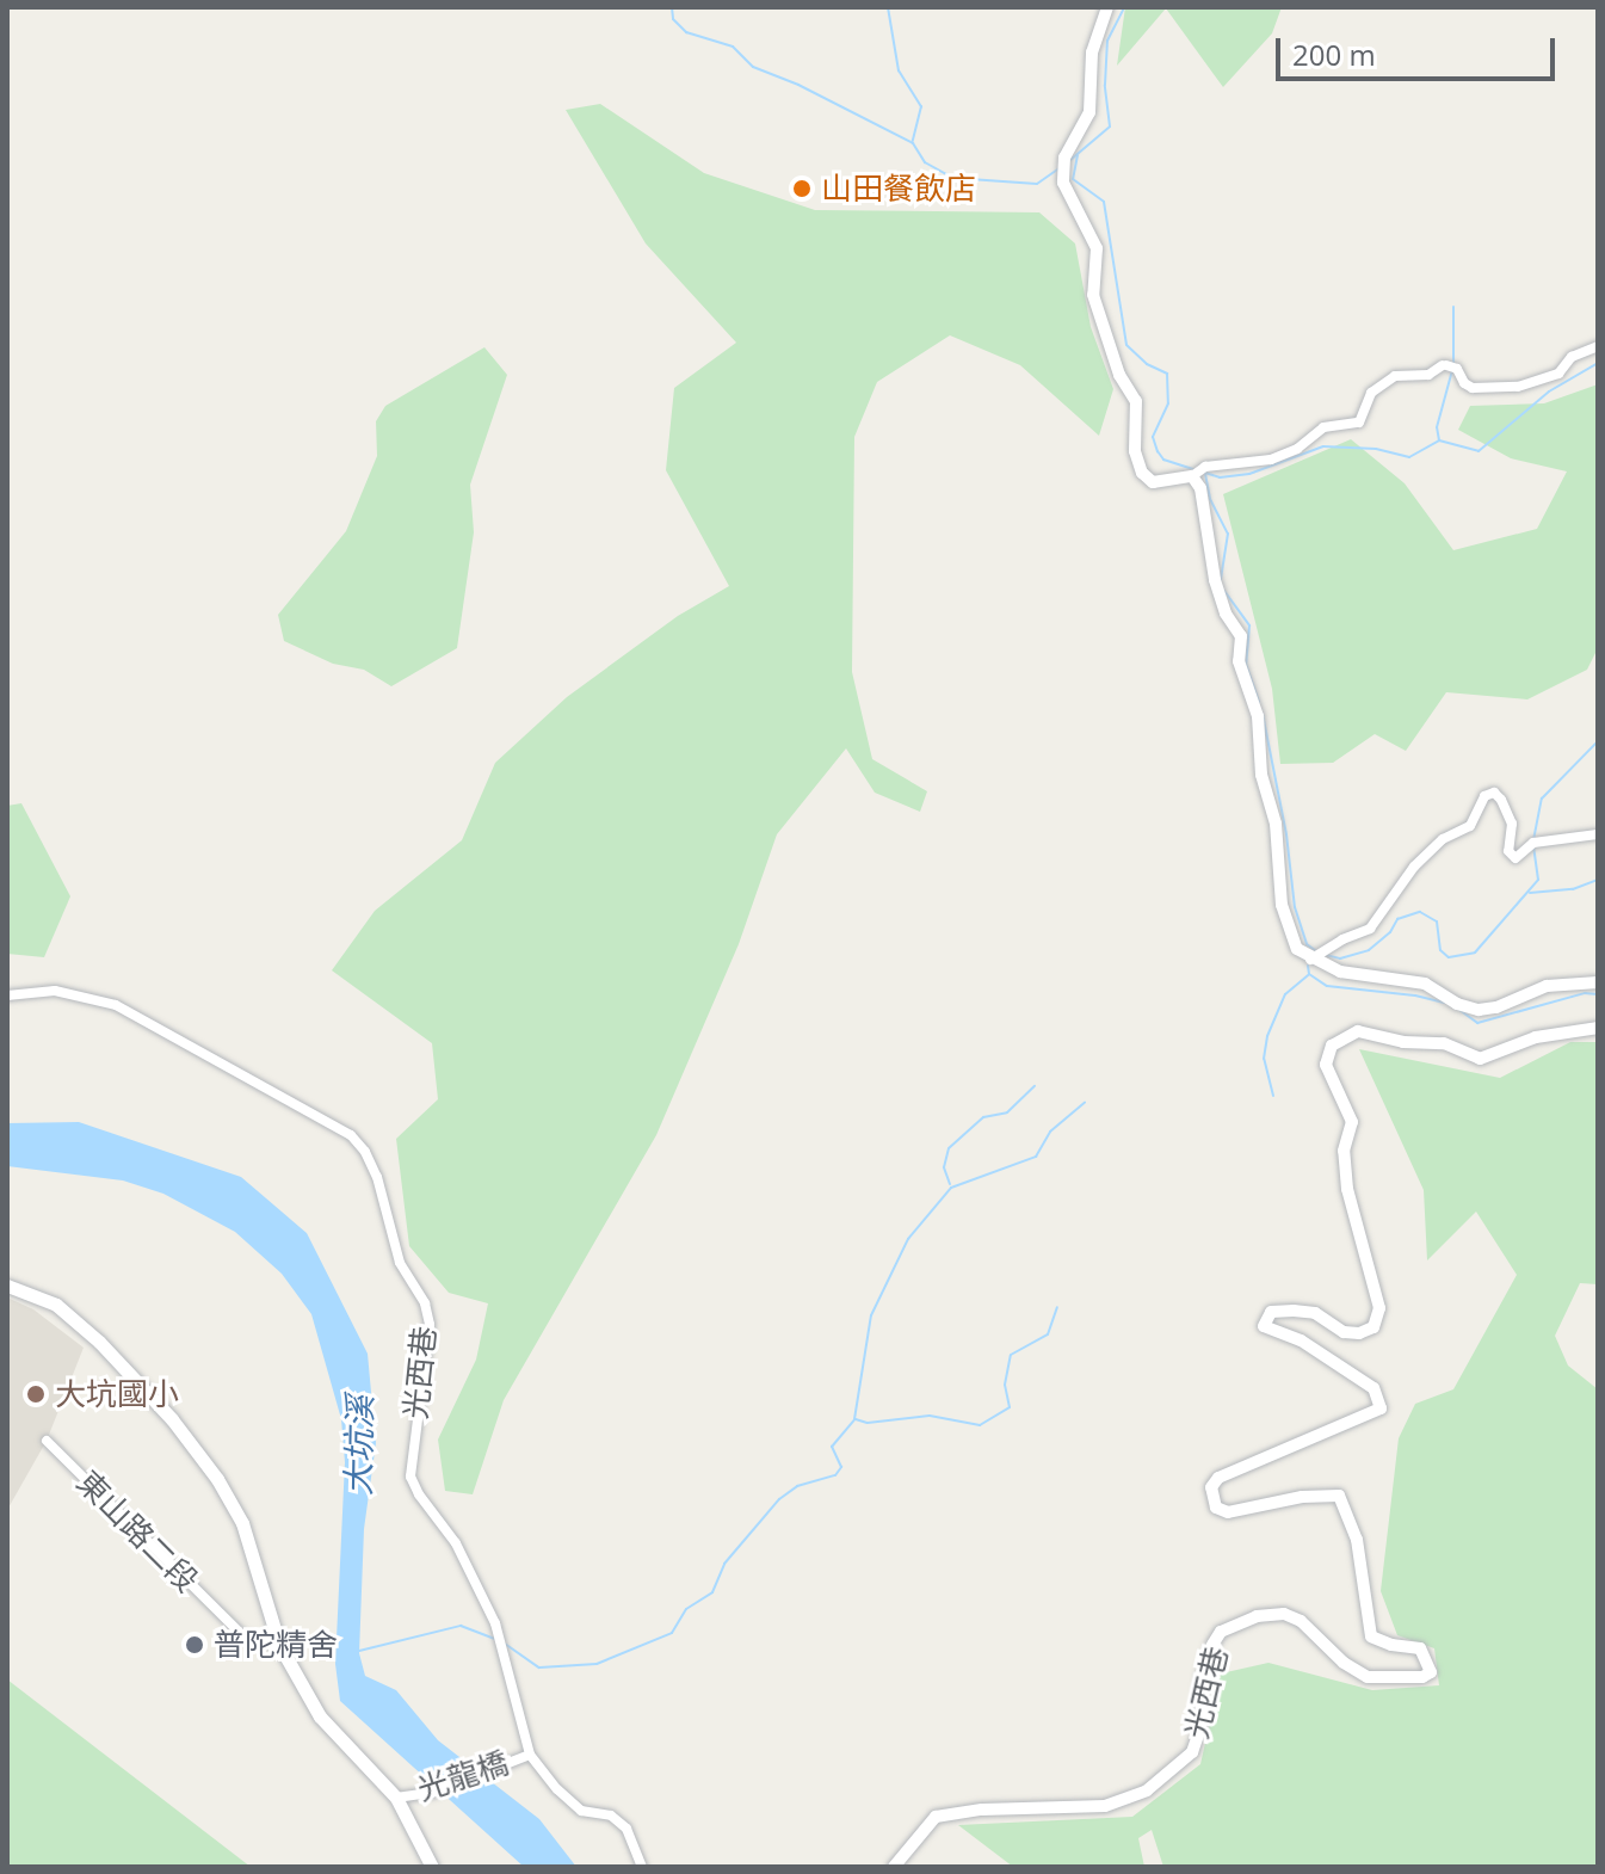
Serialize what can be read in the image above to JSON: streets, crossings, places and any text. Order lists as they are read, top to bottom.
{
  "streets": {
    "street": ["光西巷", "東山路二段", "光龍橋"]
  },
  "crossings": [
    ["光西巷", "光龍橋"]
  ],
  "water": ["大坑溪"],
  "places": ["山田餐飲店", "大坑國小", "普陀精舍"],
  "scale_bar": "200 m"
}
